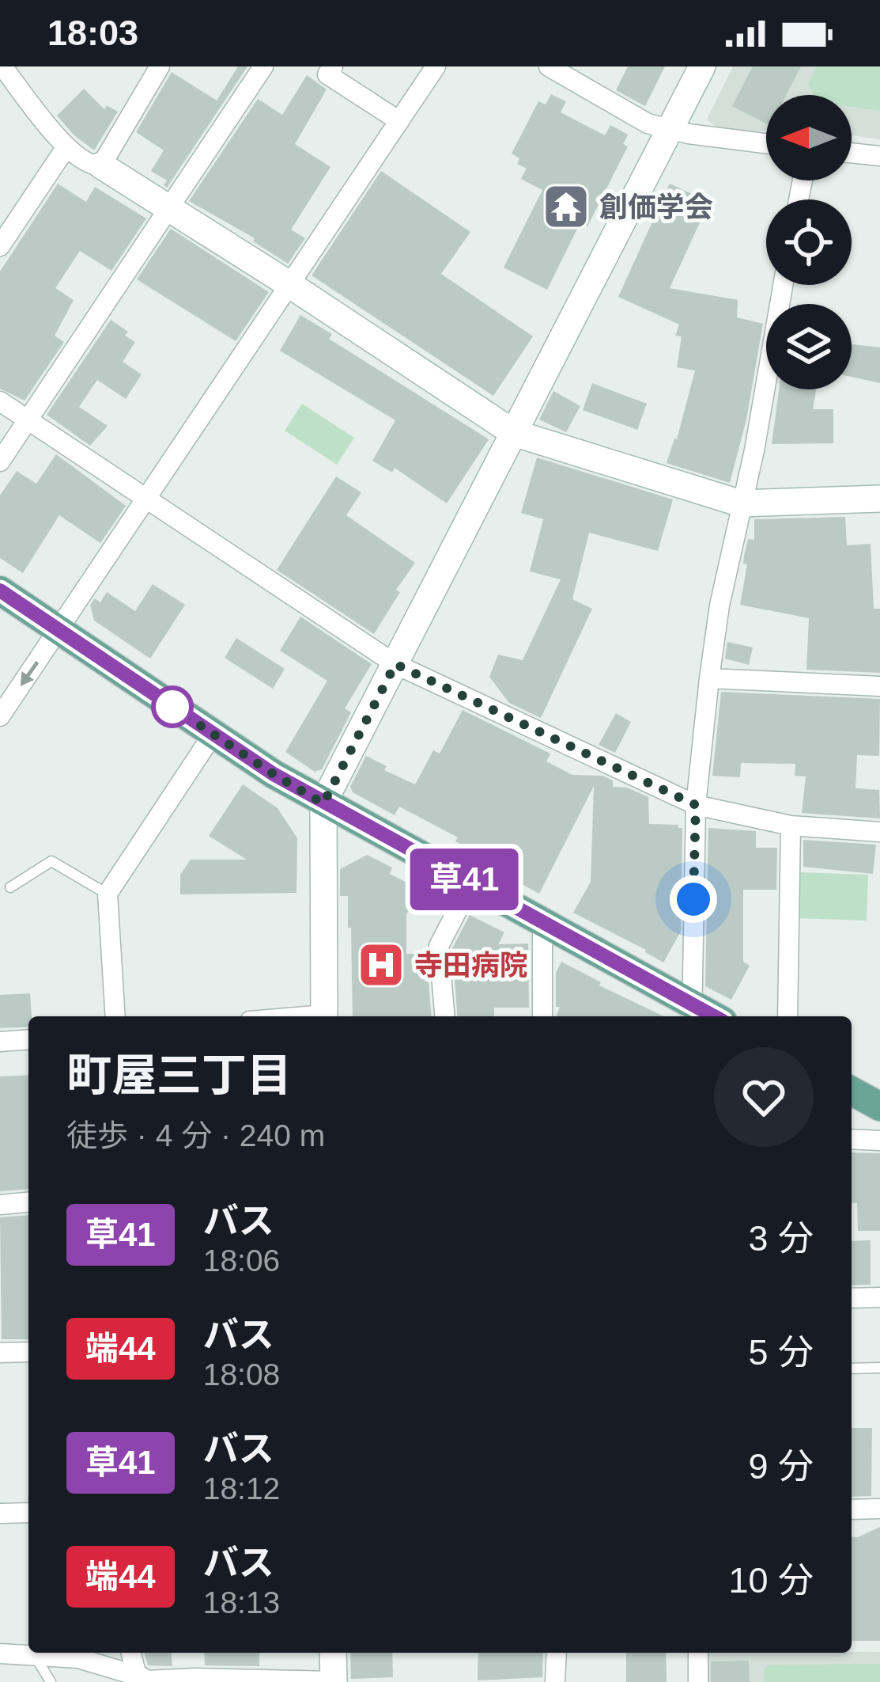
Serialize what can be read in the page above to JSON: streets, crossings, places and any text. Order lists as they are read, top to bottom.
{
  "places": {
    "temple": ["創価学会"],
    "hospital": ["寺田病院"]
  },
  "lines": ["bus line 草41"],
  "north": "left",
  "page": {
    "status": "18:03",
    "on_map": "草41",
    "heading": ["町屋三丁目", "徒歩 · 4 分 · 240 m"],
    "list": [
      {
        "mark": "草41",
        "name": "バス",
        "note": "18:06",
        "value": "3 分"
      },
      {
        "mark": "端44",
        "name": "バス",
        "note": "18:08",
        "value": "5 分"
      },
      {
        "mark": "草41",
        "name": "バス",
        "note": "18:12",
        "value": "9 分"
      },
      {
        "mark": "端44",
        "name": "バス",
        "note": "18:13",
        "value": "10 分"
      }
    ]
  }
}
